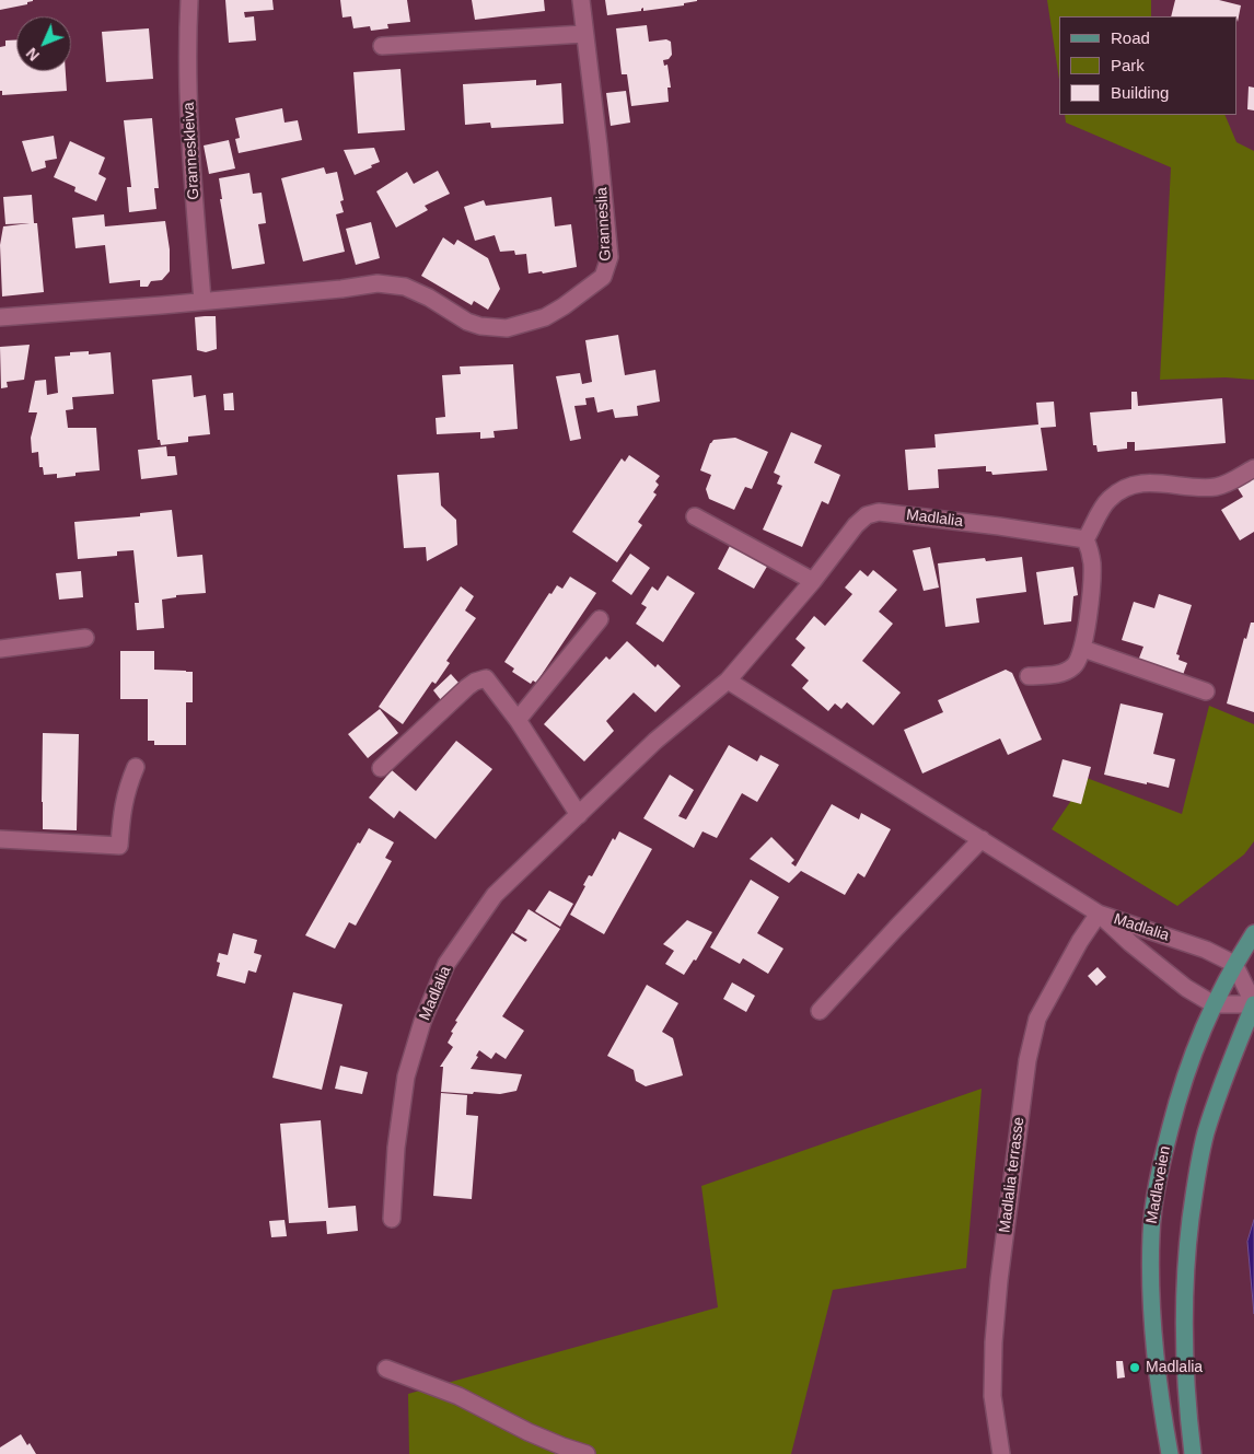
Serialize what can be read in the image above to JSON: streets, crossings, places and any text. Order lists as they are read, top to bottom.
{
  "streets": {
    "main road": ["Madlaveien"],
    "street": [
      "Granneskleiva",
      "Granneslia",
      "Madlalia",
      "Madlalia terrasse"
    ]
  },
  "crossings": [
    ["Granneskleiva", "Granneslia"],
    ["Madlalia", "Madlalia terrasse"],
    ["Madlalia", "Madlaveien"]
  ],
  "places": ["Madlalia"],
  "legend": ["Road", "Park", "Building"],
  "north": "bottom left"
}
